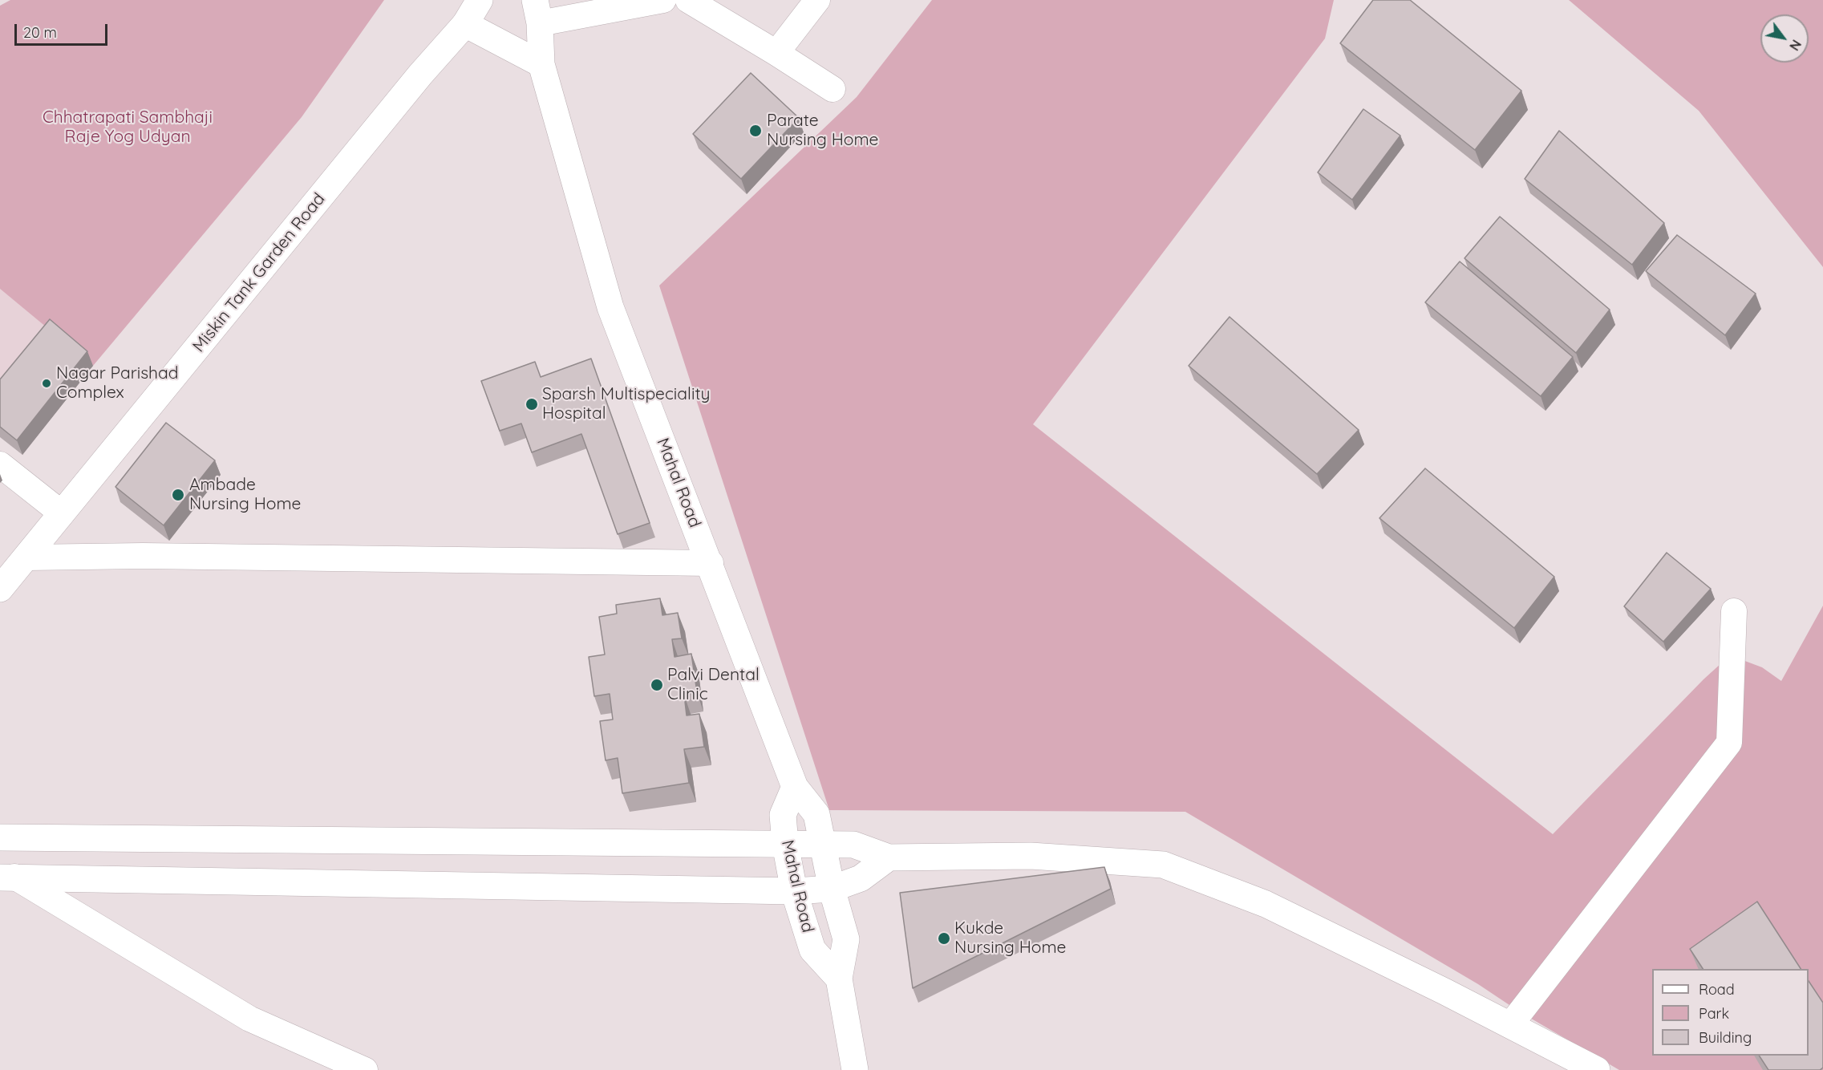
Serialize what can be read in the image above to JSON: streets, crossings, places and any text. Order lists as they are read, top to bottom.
{
  "streets": {
    "main road": ["Miskin Tank Garden Road", "Mahal Road"]
  },
  "parks": ["Chhatrapati Sambhaji Raje Yog Udyan"],
  "places": [
    "Parate Nursing Home",
    "Nagar Parishad Complex",
    "Sparsh Multispeciality Hospital",
    "Ambade Nursing Home",
    "Palvi Dental Clinic",
    "Kukde Nursing Home"
  ],
  "legend": ["Road", "Park", "Building"],
  "scale_bar": "20 m",
  "north": "bottom right"
}
